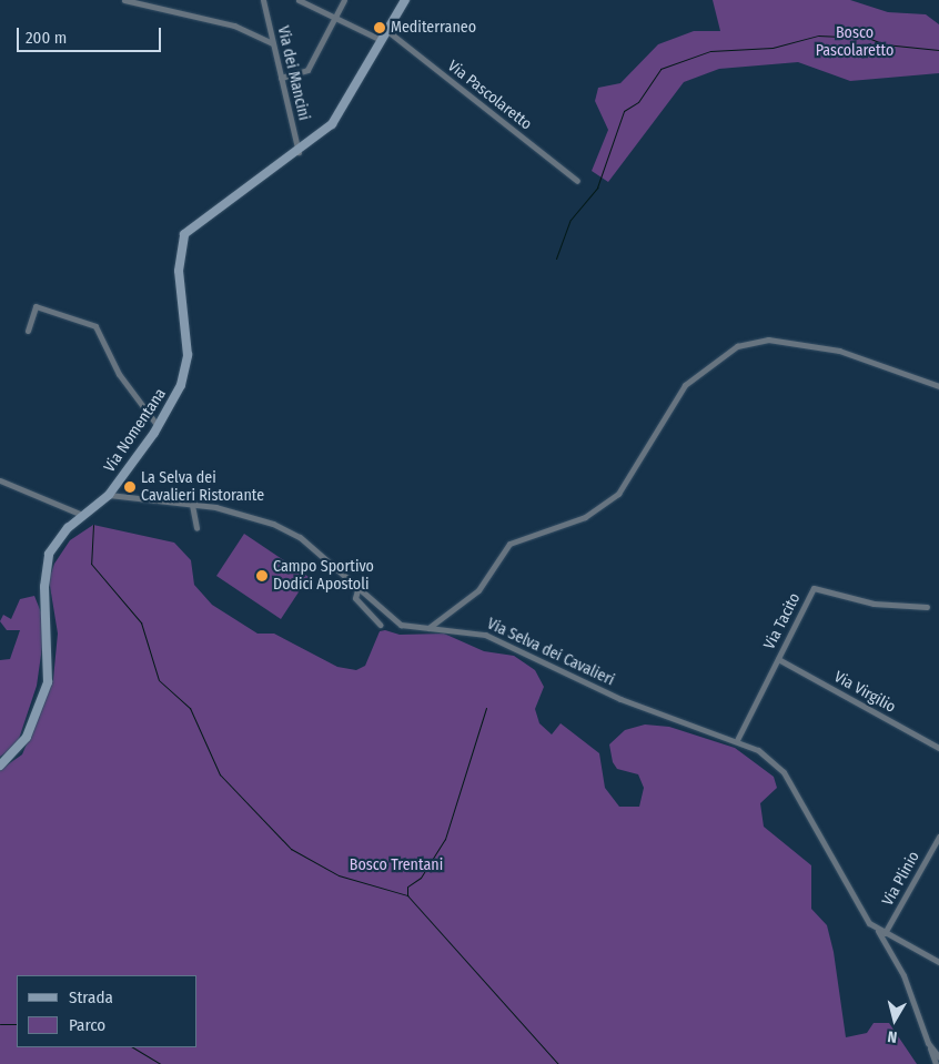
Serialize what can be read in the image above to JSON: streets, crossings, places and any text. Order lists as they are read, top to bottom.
{
  "streets": {
    "main road": ["Via Nomentana"],
    "street": [
      "Via dei Mancini",
      "Via Pascolaretto",
      "Via Tacito",
      "Via Selva dei Cavalieri",
      "Via Virgilio",
      "Via Plinio"
    ]
  },
  "crossings": [
    ["Via dei Mancini", "Via Nomentana"],
    ["Via Pascolaretto", "Via Nomentana"],
    ["Via Nomentana", "Via Selva dei Cavalieri"],
    ["Via Tacito", "Via Selva dei Cavalieri"],
    ["Via Tacito", "Via Virgilio"]
  ],
  "parks": ["Bosco Pascolaretto", "Bosco Trentani"],
  "places": ["Mediterraneo", "La Selva dei Cavalieri Ristorante", "Campo Sportivo Dodici Apostoli"],
  "legend": ["Strada", "Parco"],
  "scale_bar": "200 m",
  "north": "bottom"
}
